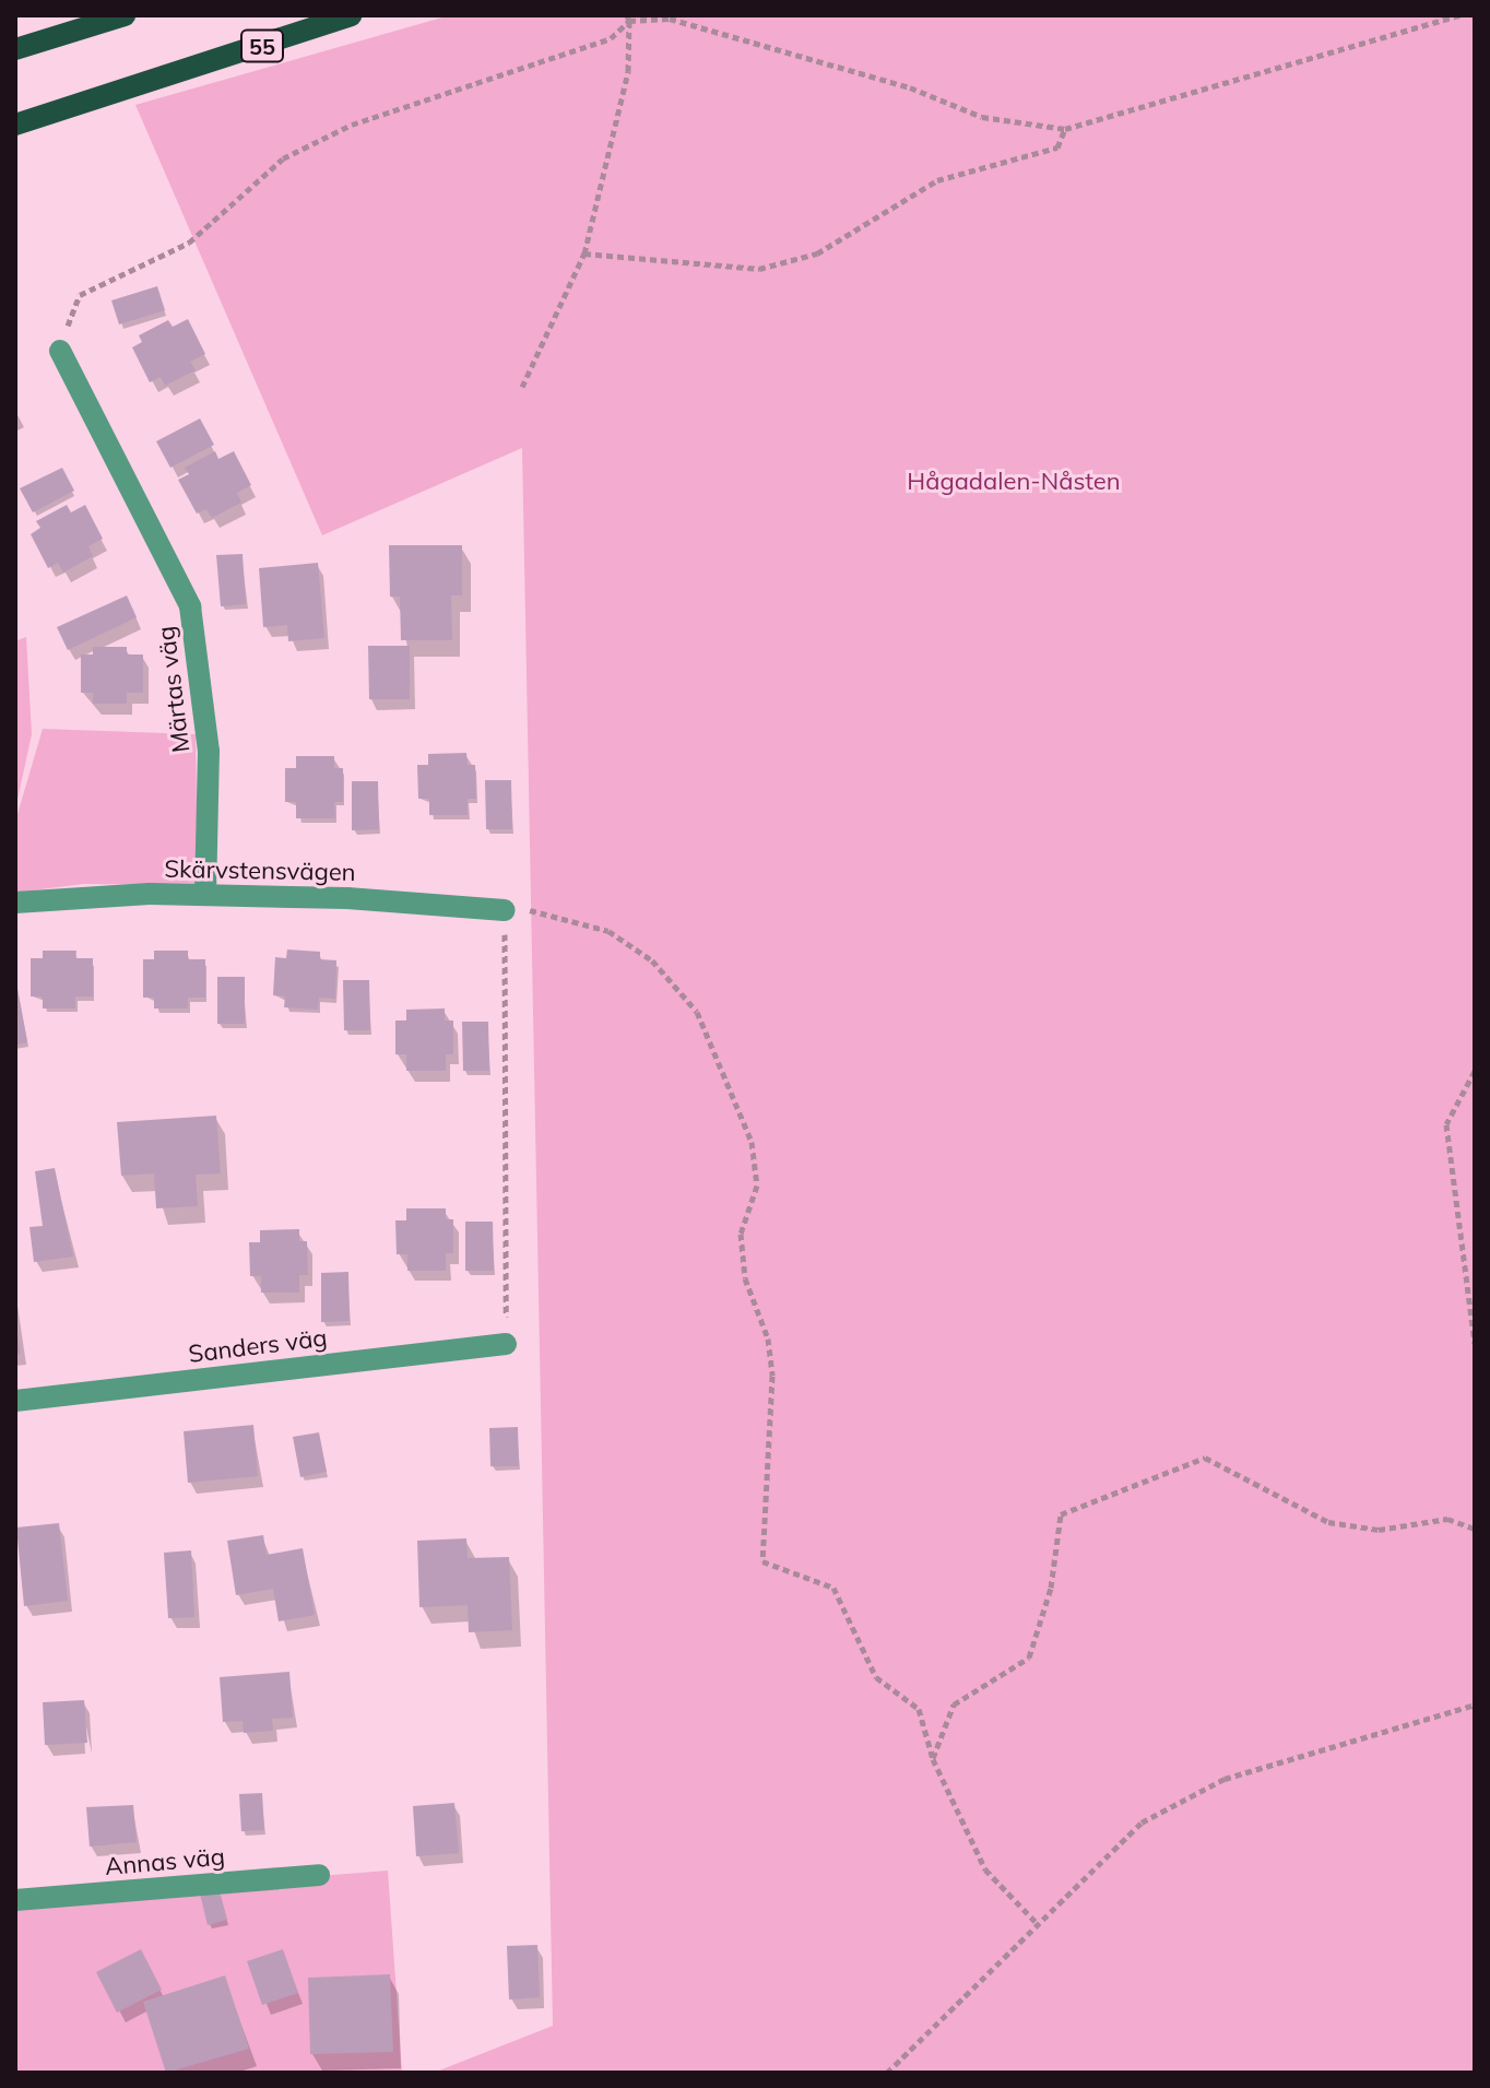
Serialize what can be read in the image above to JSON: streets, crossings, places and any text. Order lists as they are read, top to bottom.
{
  "streets": {
    "main road": ["55"],
    "street": [
      "Märtas väg",
      "Skärvstensvägen",
      "Sanders väg",
      "Annas väg"
    ]
  },
  "crossings": [
    ["Märtas väg", "Skärvstensvägen"]
  ],
  "parks": ["Hågadalen-Nåsten"]
}
